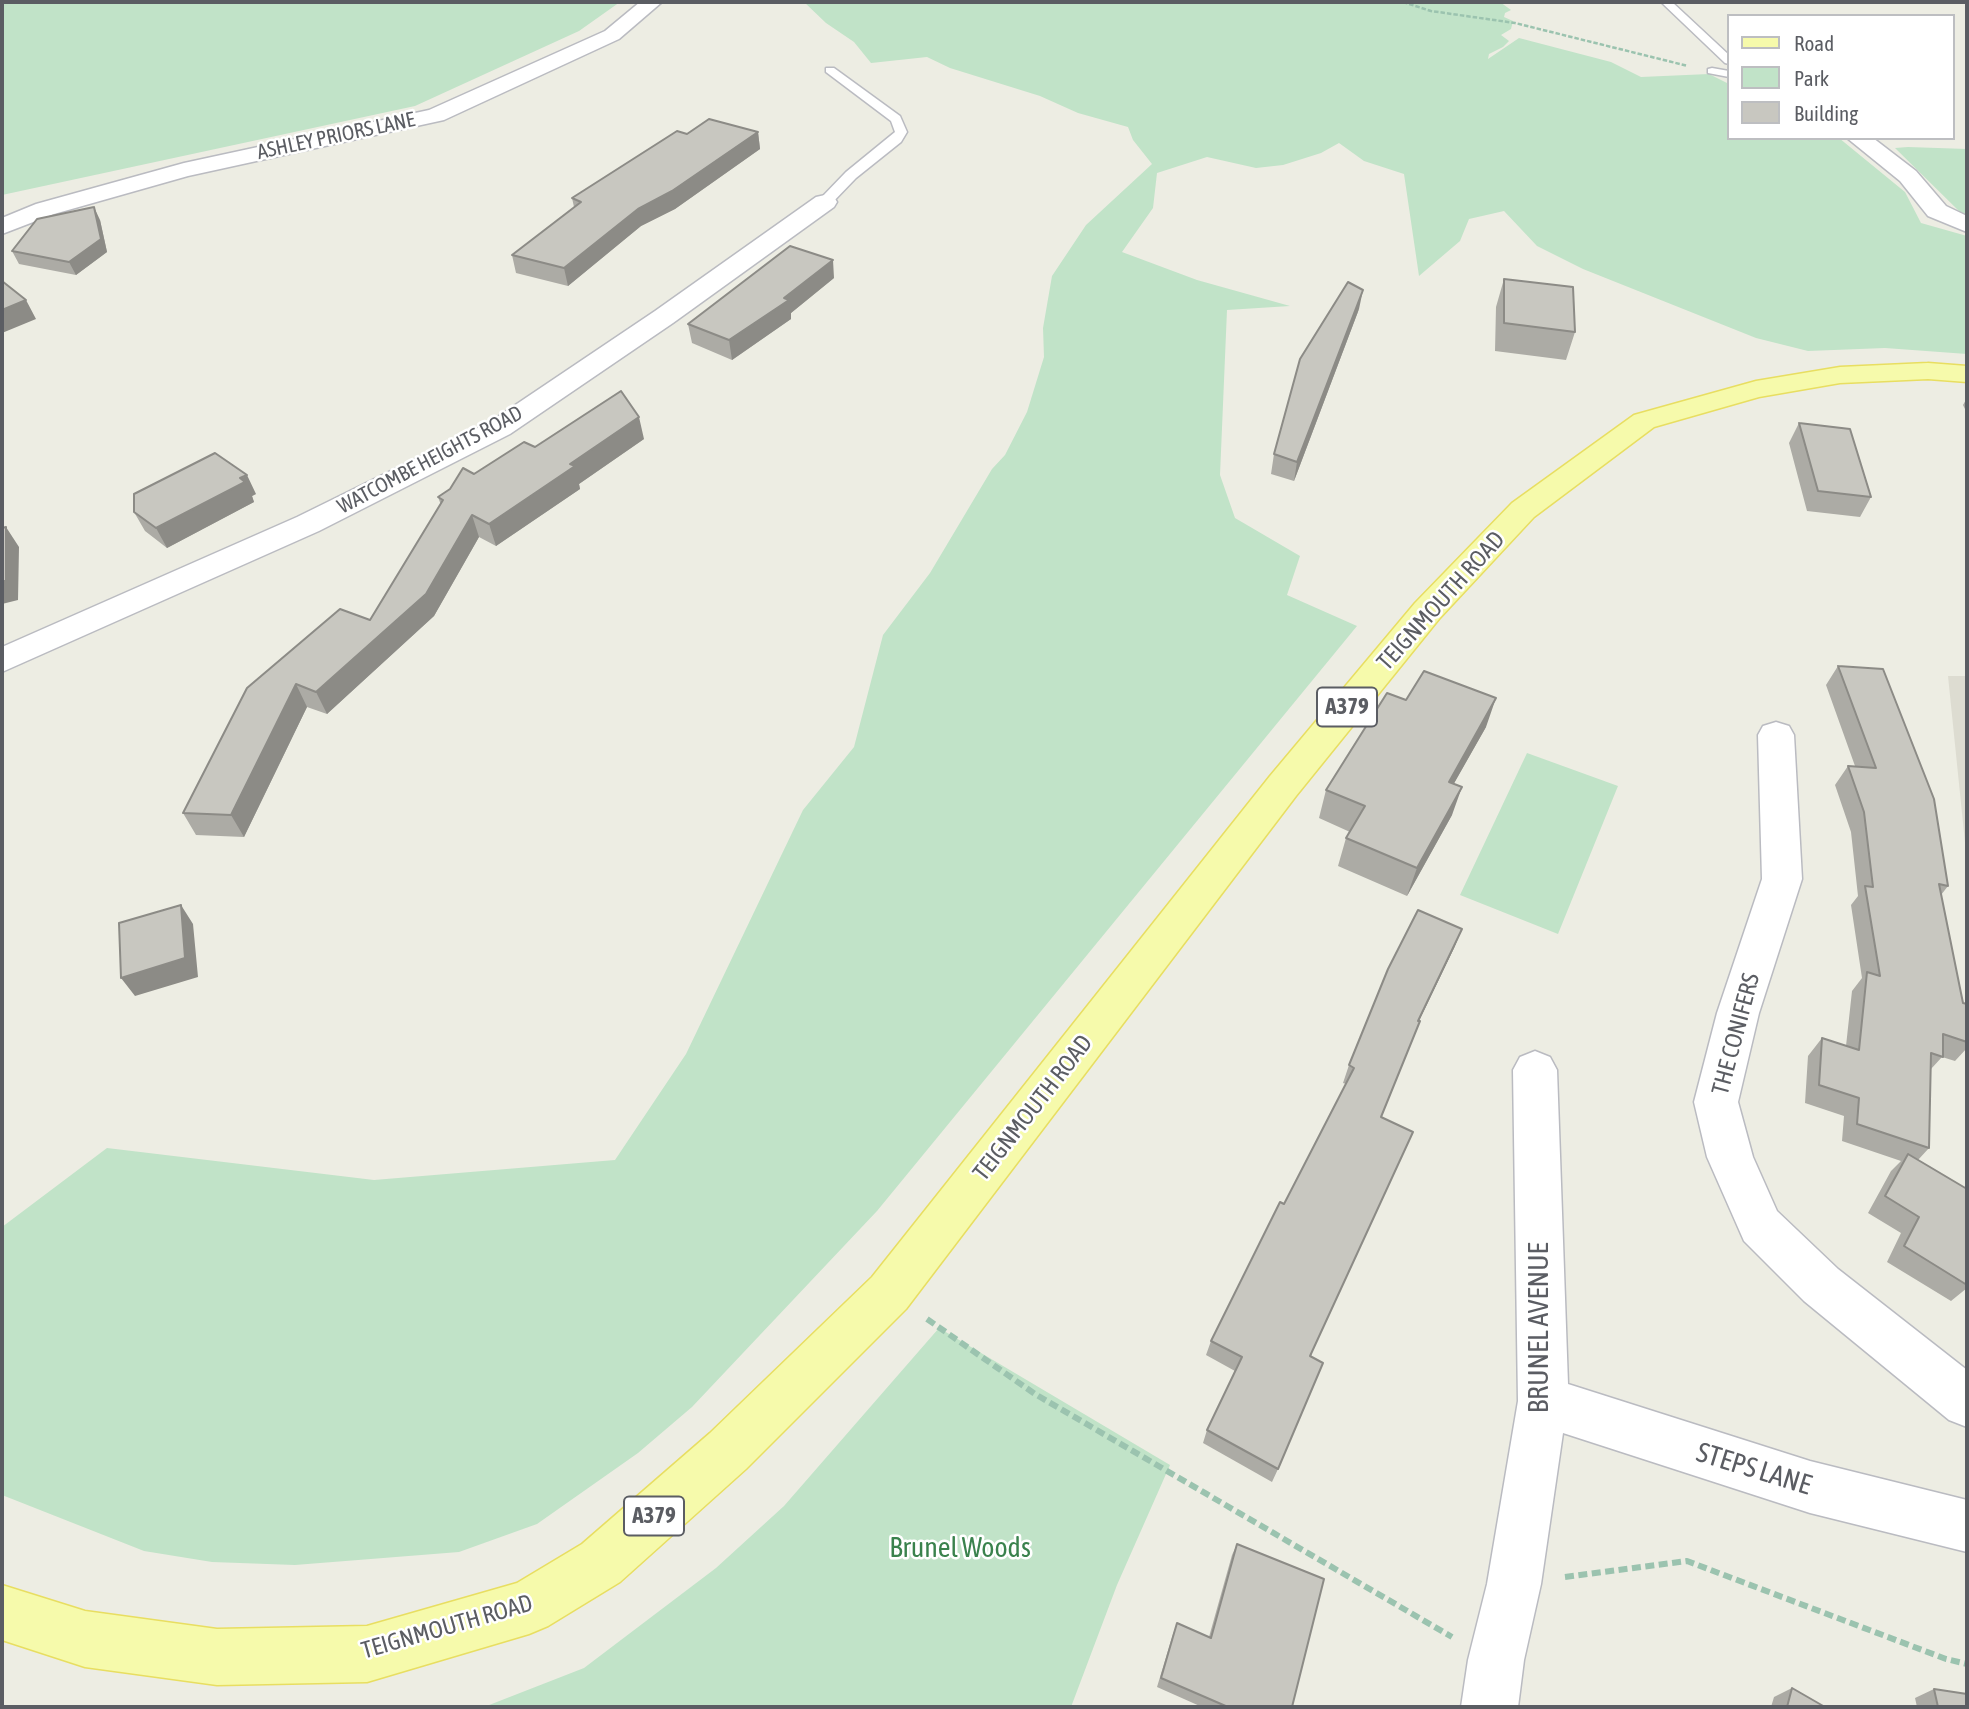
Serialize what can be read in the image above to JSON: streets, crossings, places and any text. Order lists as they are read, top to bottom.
{
  "streets": {
    "main road": ["TEIGNMOUTH ROAD", "A379"],
    "street": [
      "ASHLEY PRIORS LANE",
      "WATCOMBE HEIGHTS ROAD",
      "THE CONIFERS",
      "BRUNEL AVENUE",
      "STEPS LANE"
    ]
  },
  "crossings": [
    ["BRUNEL AVENUE", "STEPS LANE"]
  ],
  "parks": ["Brunel Woods"],
  "legend": ["Road", "Park", "Building"]
}
